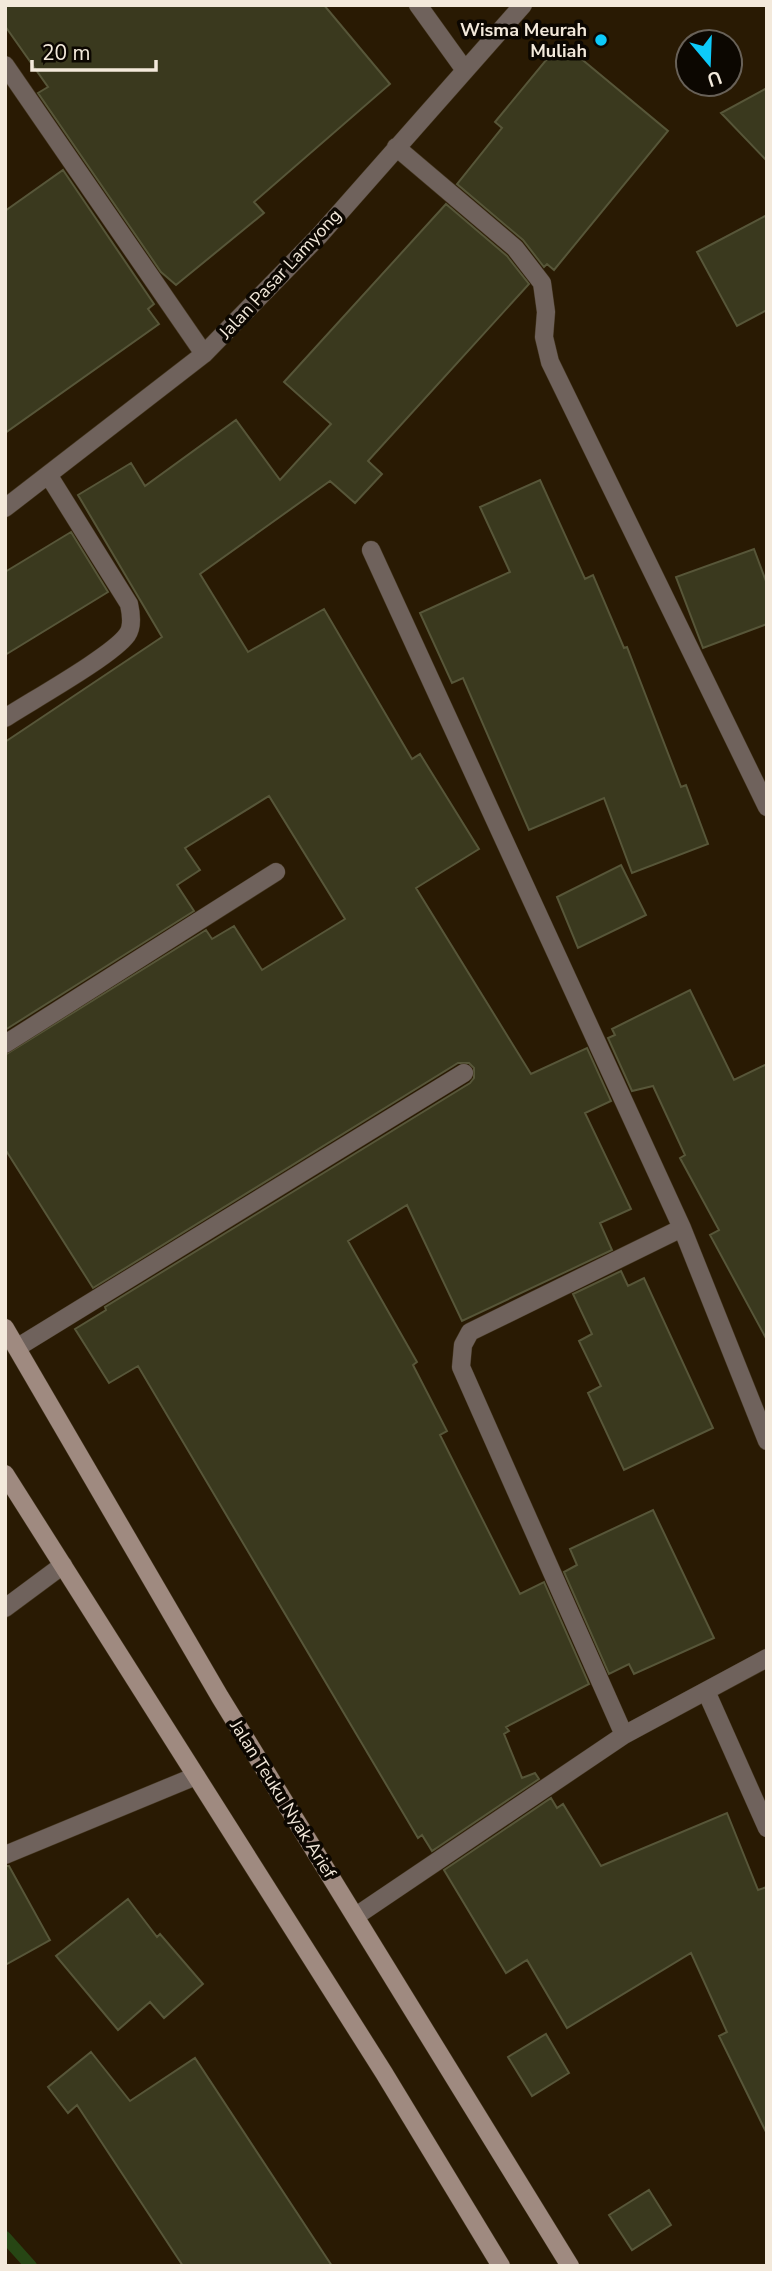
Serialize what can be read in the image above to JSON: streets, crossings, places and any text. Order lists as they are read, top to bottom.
{
  "streets": {
    "main road": ["Jalan Teuku Nyak Arief"],
    "street": ["Jalan Pasar Lamyong"]
  },
  "places": ["Wisma Meurah Muliah"],
  "scale_bar": "20 m",
  "north": "bottom"
}
